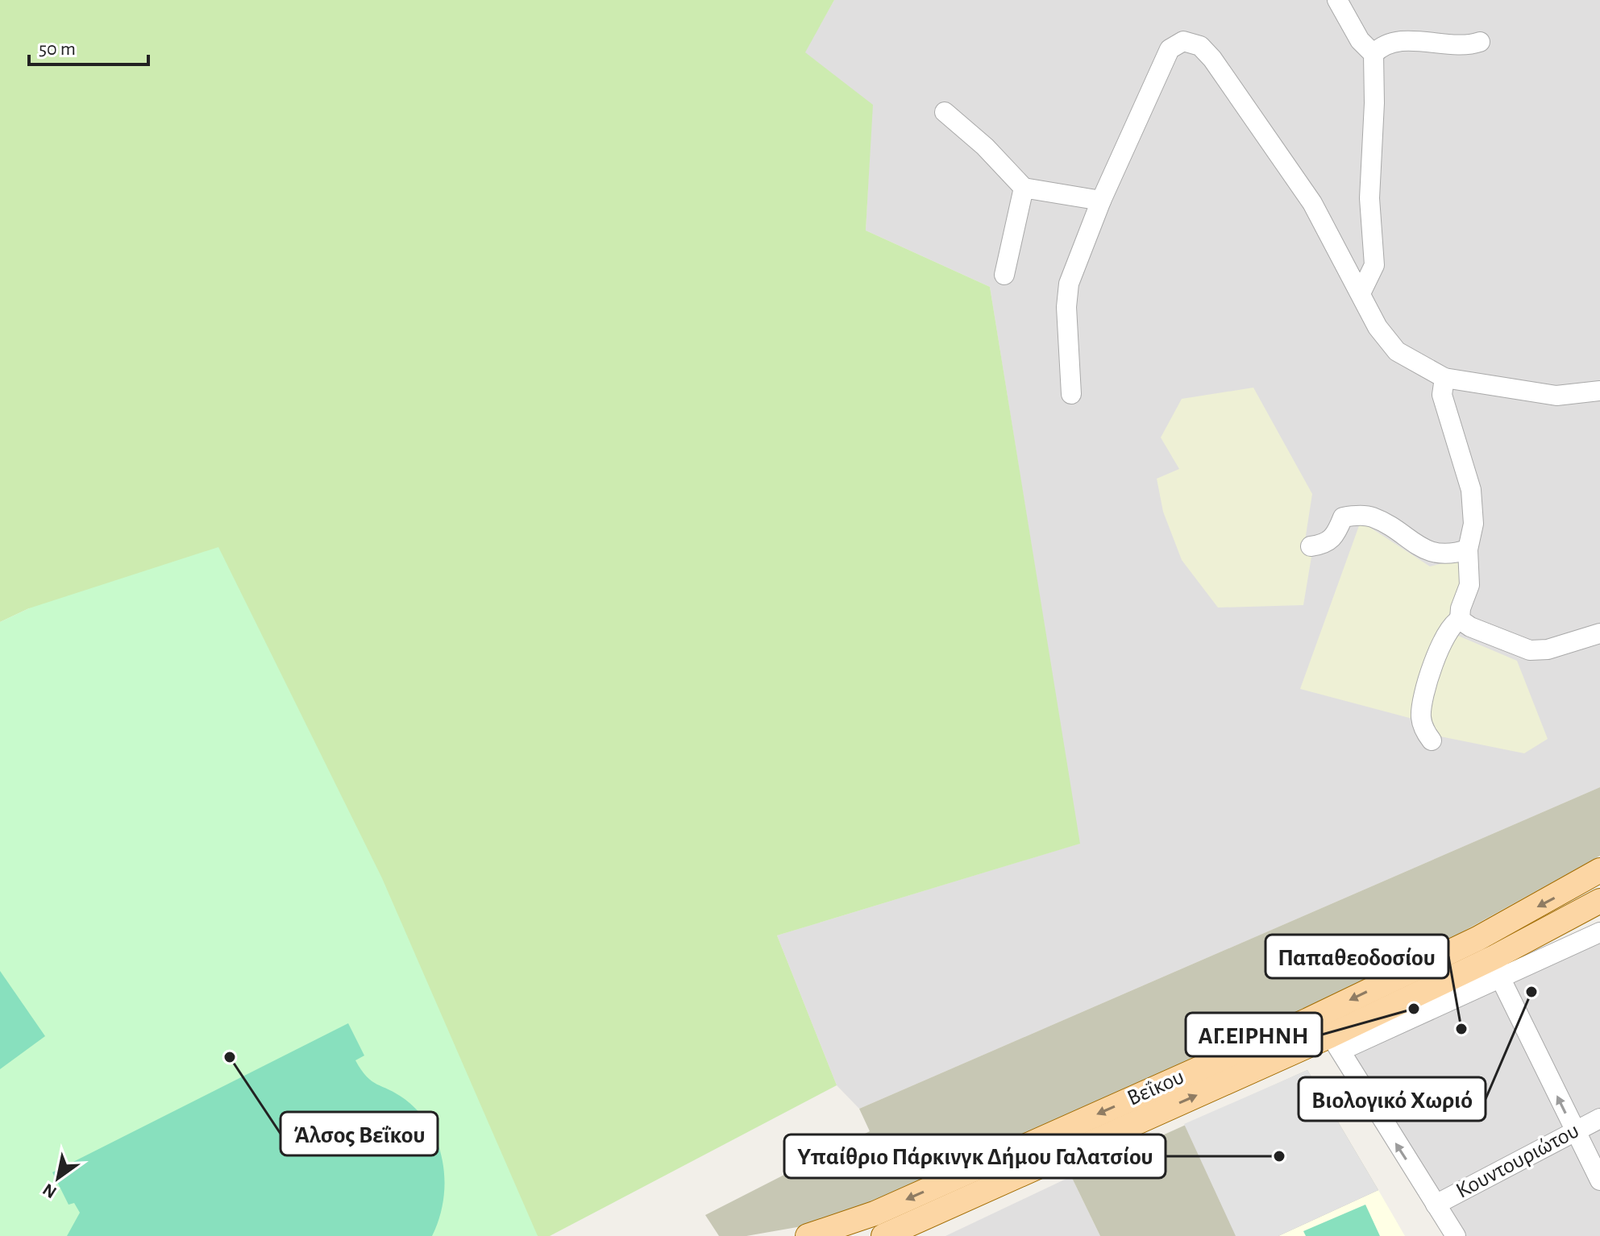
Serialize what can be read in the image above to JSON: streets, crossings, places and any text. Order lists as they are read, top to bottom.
{
  "streets": {
    "main road": ["Βεΐκου"],
    "street": ["Κουντουριώτου"]
  },
  "places": [
    "Βιολογικό Χωριό",
    "ΑΓ.ΕΙΡΗΝΗ",
    "Παπαθεοδοσίου",
    "Άλσος Βεΐκου",
    "Υπαίθριο Πάρκινγκ Δήμου Γαλατσίου"
  ],
  "scale_bar": "50 m",
  "north": "bottom left"
}
